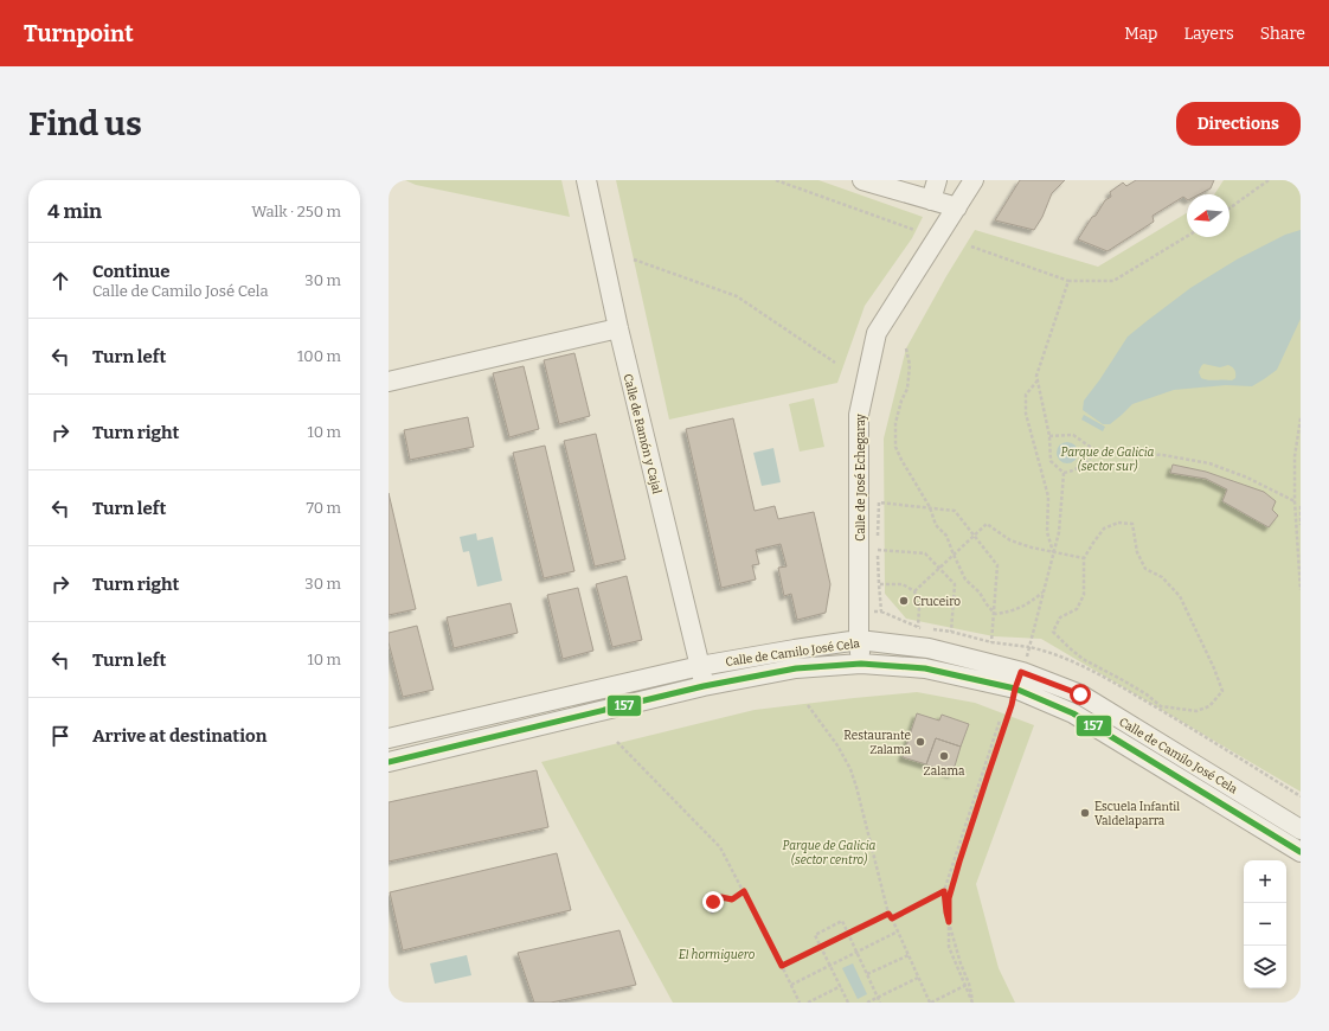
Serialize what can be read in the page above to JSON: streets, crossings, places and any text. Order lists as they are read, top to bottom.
{
  "streets": {
    "street": ["Calle de Ramón y Cajal", "Calle de José Echegaray", "Calle de Camilo José Cela"]
  },
  "crossings": [
    ["Calle de Ramón y Cajal", "Calle de Camilo José Cela"],
    ["Calle de José Echegaray", "Calle de Camilo José Cela"]
  ],
  "parks": ["Parque de Galicia (sector sur)", "Parque de Galicia (sector centro)", "El hormiguero"],
  "places": [
    "Cruceiro",
    "Restaurante Zalama",
    "Zalama",
    "Escuela Infantil Valdelaparra"
  ],
  "lines": ["transit line 157"],
  "north": "left",
  "page": {
    "header": "Turnpoint",
    "nav": ["Map", "Layers", "Share"],
    "buttons": "Directions",
    "title": "Find us",
    "heading": ["4 min", "Walk · 250 m"],
    "list": [
      ["Continue", "Calle de Camilo José Cela", "30 m"],
      ["Turn left", "100 m"],
      ["Turn right", "10 m"],
      ["Turn left", "70 m"],
      ["Turn right", "30 m"],
      ["Turn left", "10 m"],
      "Arrive at destination"
    ],
    "map_buttons": ["+", "−"]
  }
}
